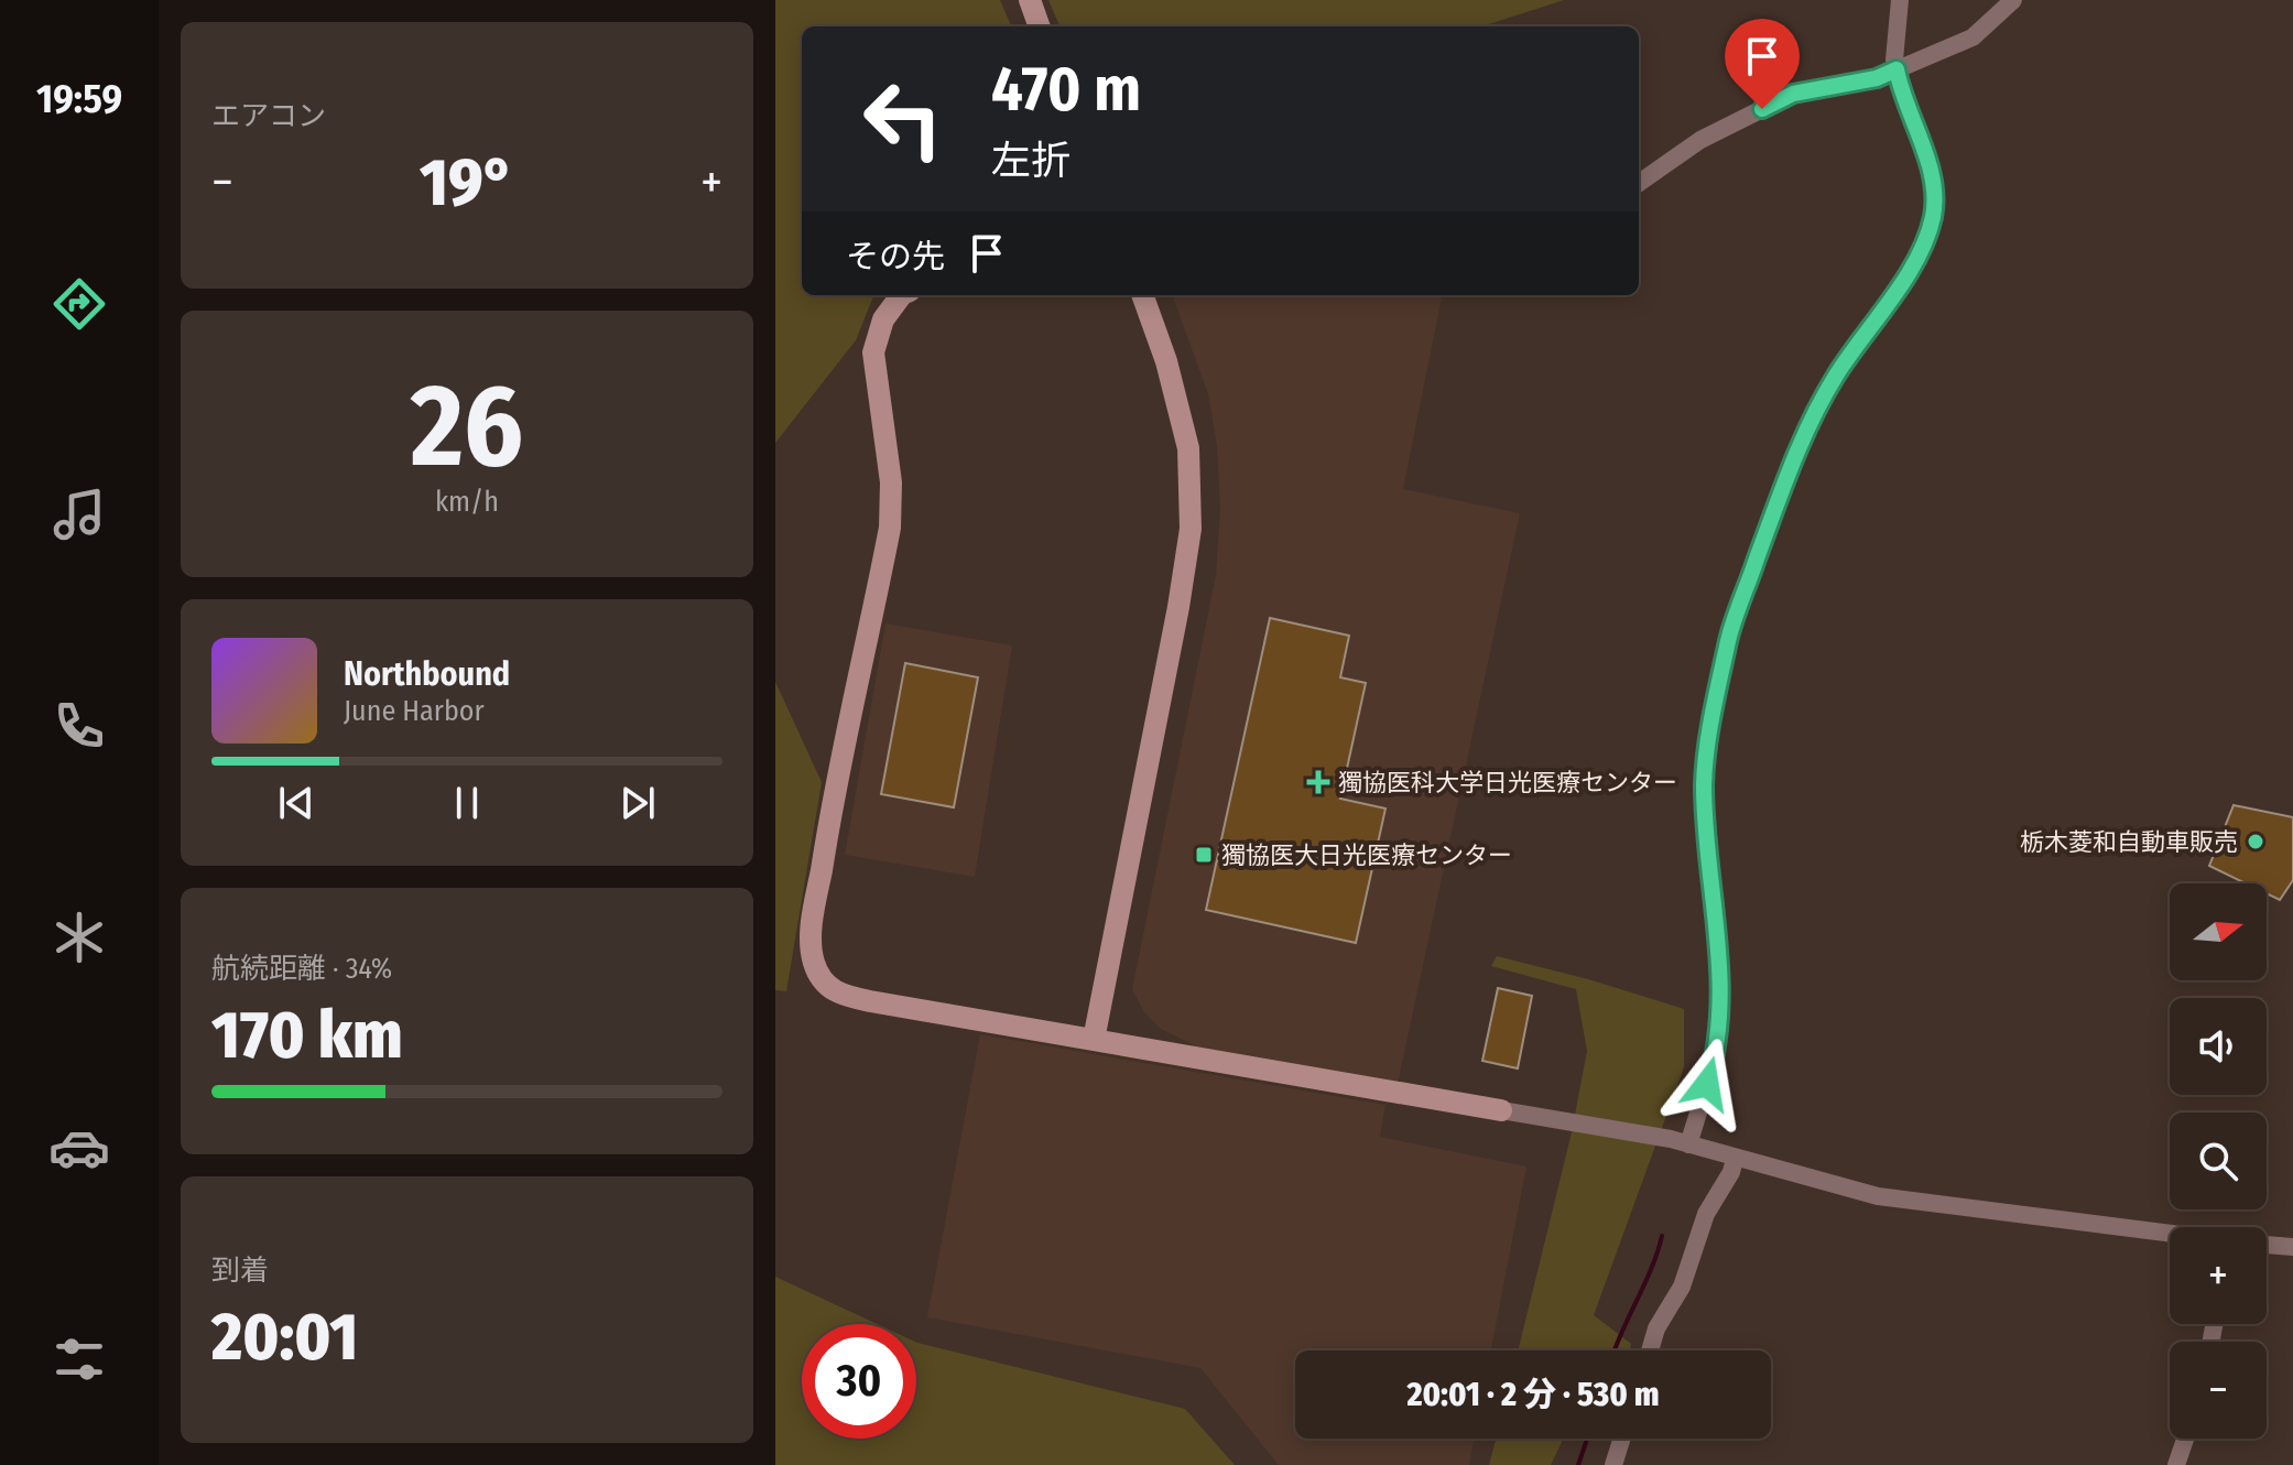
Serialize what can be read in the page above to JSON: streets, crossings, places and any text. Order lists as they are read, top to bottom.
{
  "places": {
    "health": ["獨協医科大学日光医療センター"],
    "other": ["栃木菱和自動車販売"],
    "transit": ["獨協医大日光医療センター"]
  },
  "north": "right",
  "page": {
    "tabs": "19:59",
    "tile": [
      "エアコン",
      ["26", "km/h"],
      ["航続距離 · 34%", "170 km"],
      ["到着", "20:01"]
    ],
    "turn": ["470 m", "左折"],
    "heat": ["−", "19°", "+"],
    "then": "その先",
    "song": ["Northbound", "June Harbor"],
    "map_buttons": ["+", "−"],
    "limit": "30",
    "trip": "20:01 · 2 分 · 530 m"
  }
}
